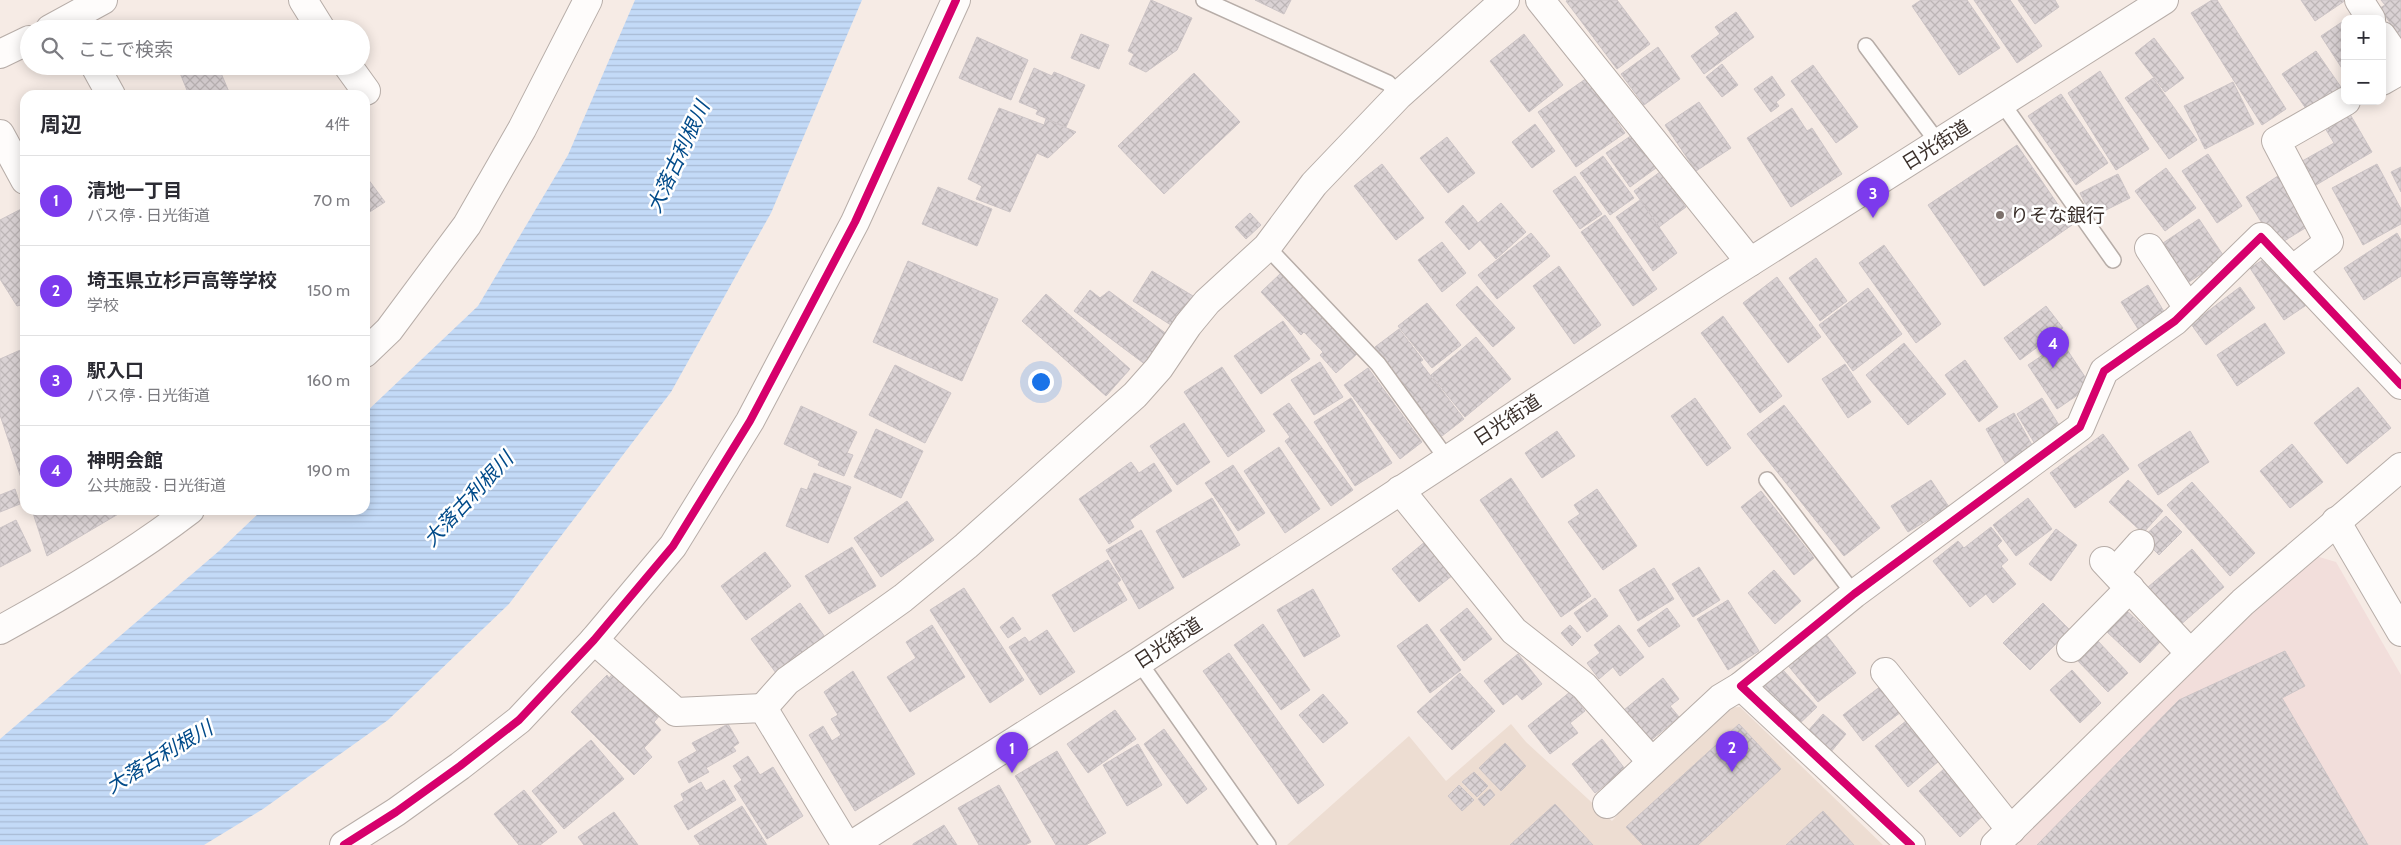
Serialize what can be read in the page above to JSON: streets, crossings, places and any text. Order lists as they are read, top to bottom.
{
  "streets": {
    "street": ["日光街道"]
  },
  "water": ["大落古利根川"],
  "places": ["りそな銀行"],
  "page": {
    "map_buttons": ["+", "−"],
    "search": "ここで検索",
    "heading": ["周辺", "4件"],
    "list": [
      {
        "mark": "1",
        "name": "清地一丁目",
        "note": "バス停 · 日光街道",
        "value": "70 m"
      },
      {
        "mark": "2",
        "name": "埼玉県立杉戸高等学校",
        "note": "学校",
        "value": "150 m"
      },
      {
        "mark": "3",
        "name": "駅入口",
        "note": "バス停 · 日光街道",
        "value": "160 m"
      },
      {
        "mark": "4",
        "name": "神明会館",
        "note": "公共施設 · 日光街道",
        "value": "190 m"
      }
    ],
    "pins": [
      "3",
      "4",
      "2",
      "1"
    ]
  }
}
